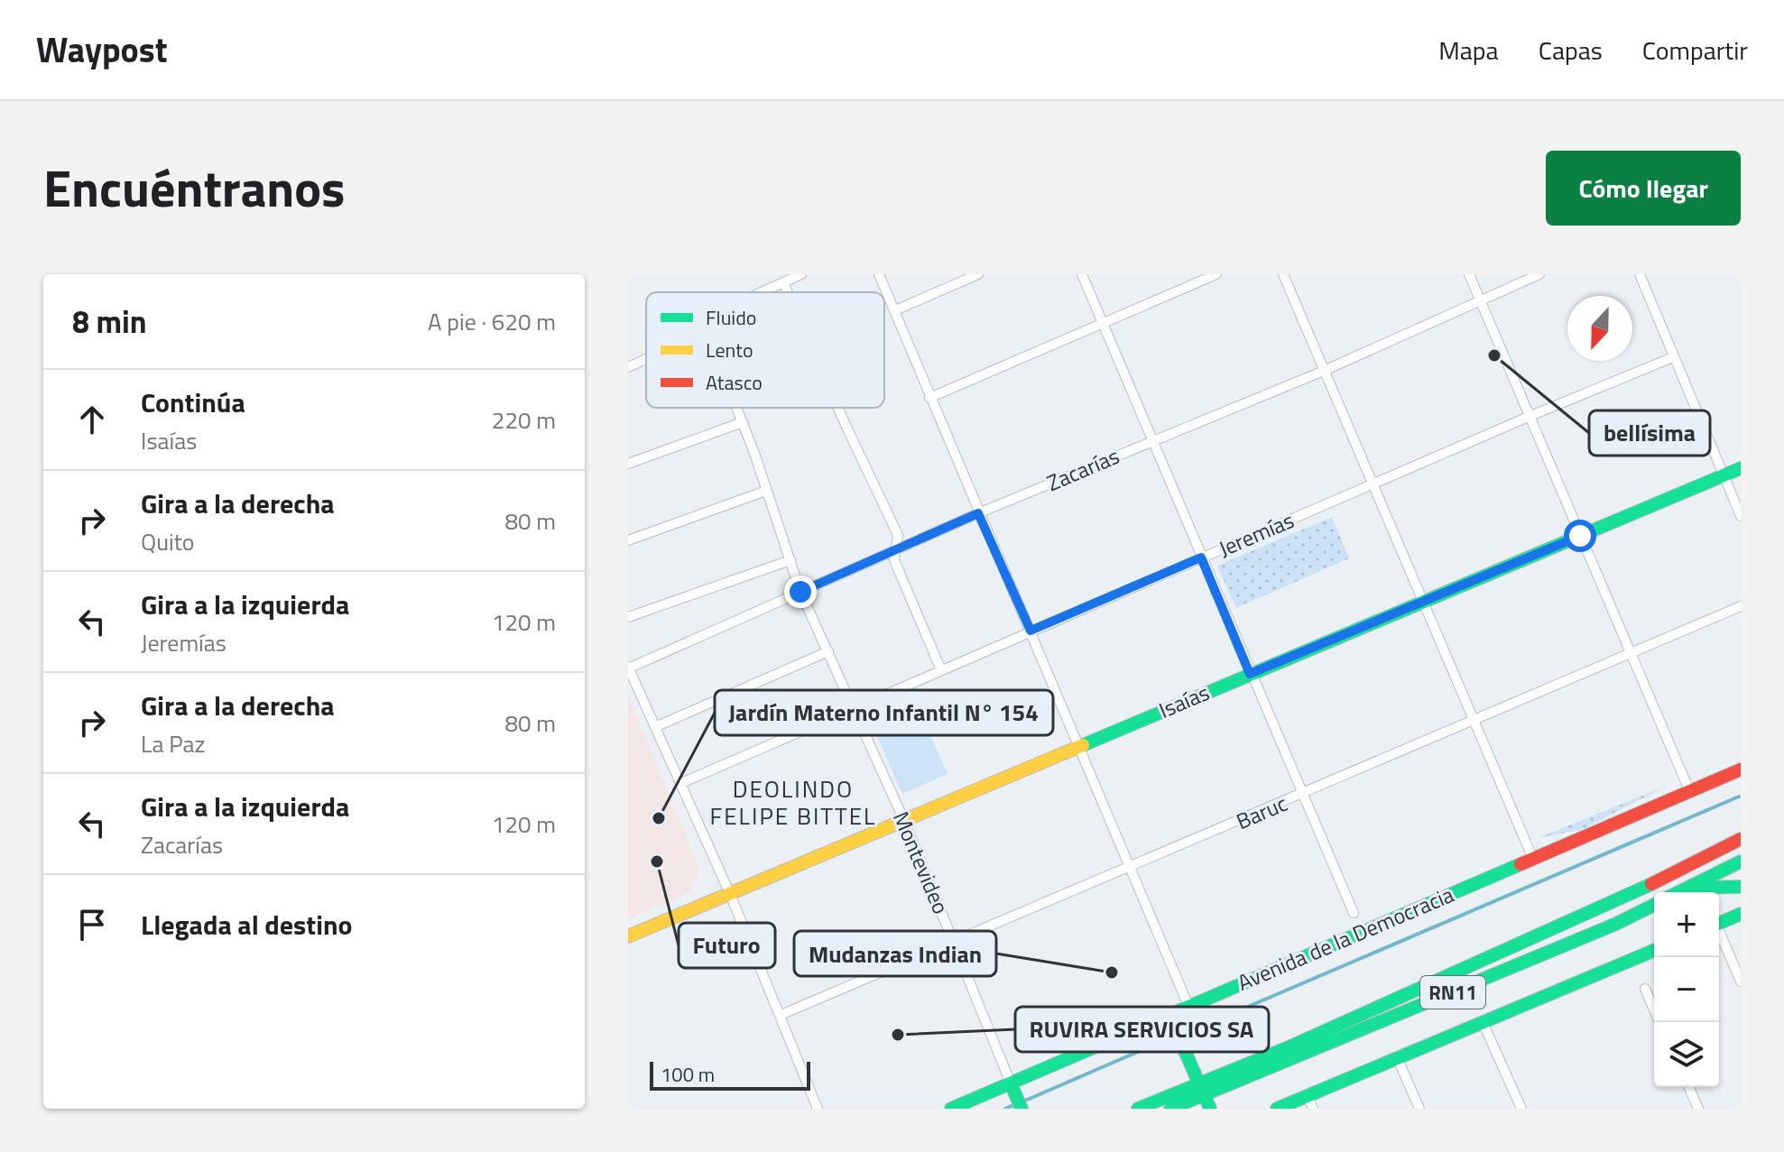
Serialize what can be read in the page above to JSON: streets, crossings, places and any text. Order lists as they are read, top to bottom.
{
  "streets": {
    "main road": ["Isaías", "Avenida de la Democracia", "RN11"],
    "street": [
      "Zacarías",
      "Jeremías",
      "Baruc",
      "Montevideo"
    ]
  },
  "crossings": [
    ["Zacarías", "Montevideo"],
    ["Jeremías", "Montevideo"],
    ["Isaías", "Montevideo"],
    ["Baruc", "Montevideo"],
    ["Montevideo", "Avenida de la Democracia"]
  ],
  "districts": ["DEOLINDO FELIPE BITTEL"],
  "places": [
    "bellísima",
    "Jardín Materno Infantil N° 154",
    "Futuro",
    "Mudanzas Indian",
    "RUVIRA SERVICIOS SA"
  ],
  "legend": ["Fluido", "Lento", "Atasco"],
  "scale_bar": "100 m",
  "north": "bottom",
  "page": {
    "header": "Waypost",
    "nav": ["Mapa", "Capas", "Compartir"],
    "title": "Encuéntranos",
    "buttons": "Cómo llegar",
    "heading": ["8 min", "A pie · 620 m"],
    "list": [
      ["Continúa", "Isaías", "220 m"],
      ["Gira a la derecha", "Quito", "80 m"],
      ["Gira a la izquierda", "Jeremías", "120 m"],
      ["Gira a la derecha", "La Paz", "80 m"],
      ["Gira a la izquierda", "Zacarías", "120 m"],
      "Llegada al destino"
    ],
    "map_buttons": ["+", "−"],
    "scale": "100 m"
  }
}
